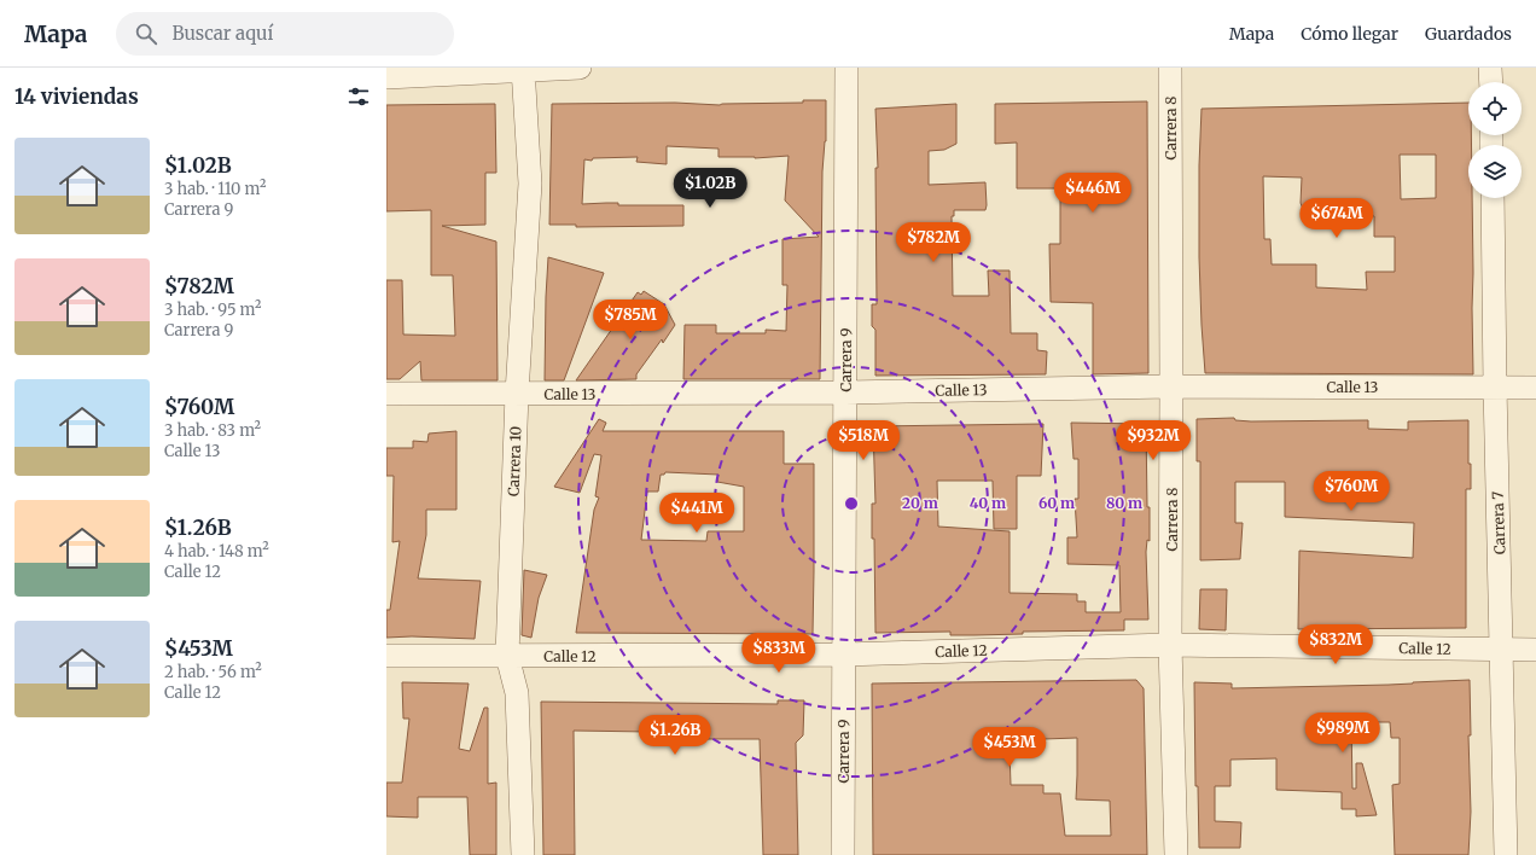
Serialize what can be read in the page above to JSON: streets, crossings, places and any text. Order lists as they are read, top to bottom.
{
  "streets": {
    "street": [
      "Carrera 8",
      "Carrera 9",
      "Calle 13",
      "Carrera 10",
      "Carrera 7",
      "Calle 12"
    ]
  },
  "crossings": [
    ["Carrera 8", "Calle 13"],
    ["Carrera 8", "Calle 12"],
    ["Carrera 9", "Calle 13"],
    ["Carrera 9", "Calle 12"],
    ["Calle 13", "Carrera 10"],
    ["Calle 13", "Carrera 7"],
    ["Carrera 10", "Calle 12"],
    ["Carrera 7", "Calle 12"]
  ],
  "page": {
    "header": "Mapa",
    "search": "Buscar aquí",
    "nav": ["Mapa", "Cómo llegar", "Guardados"],
    "heading": "14 viviendas",
    "list": [
      {
        "name": "$1.02B",
        "note": "3 hab. · 110 m² · Carrera 9"
      },
      {
        "name": "$782M",
        "note": "3 hab. · 95 m² · Carrera 9"
      },
      {
        "name": "$760M",
        "note": "3 hab. · 83 m² · Calle 13"
      },
      {
        "name": "$1.26B",
        "note": "4 hab. · 148 m² · Calle 12"
      },
      {
        "name": "$453M",
        "note": "2 hab. · 56 m² · Calle 12"
      }
    ],
    "price": [
      "$1.02B",
      "$446M",
      "$674M",
      "$782M",
      "$785M",
      "$518M",
      "$932M",
      "$760M",
      "$441M",
      "$832M",
      "$833M",
      "$989M",
      "$1.26B",
      "$453M"
    ]
  },
  "rings": [
    "20 m",
    "40 m",
    "60 m",
    "80 m"
  ]
}
